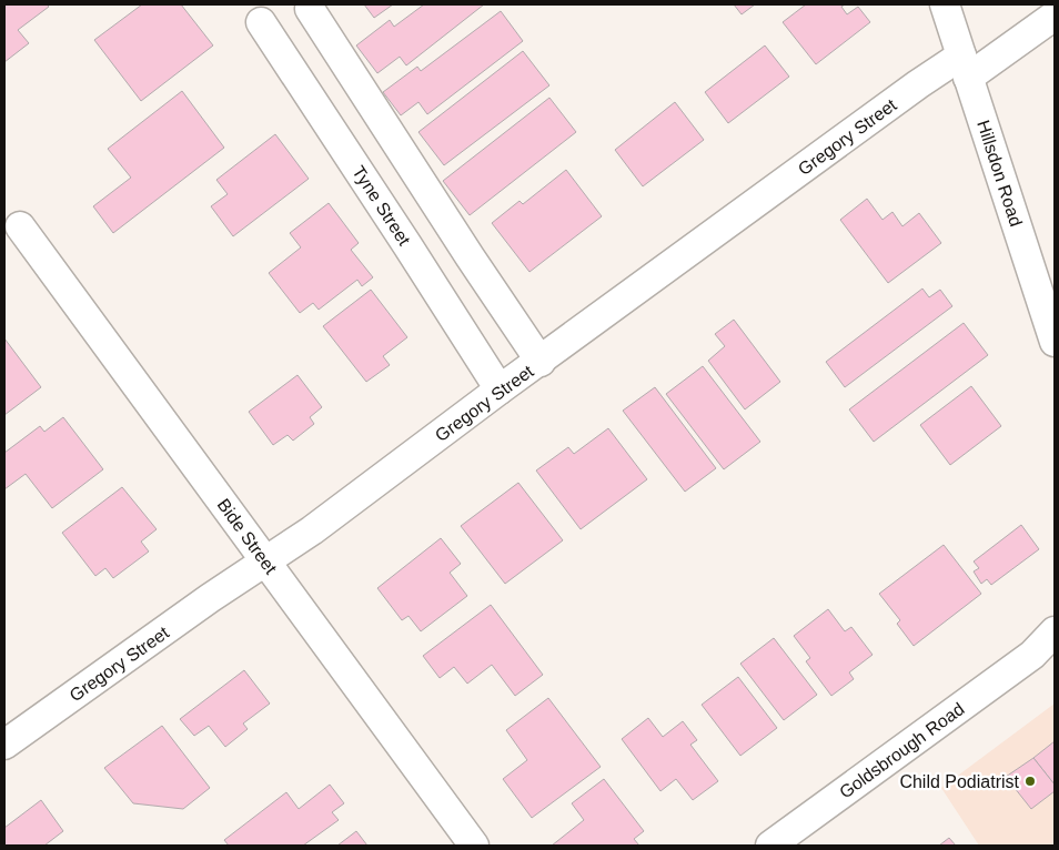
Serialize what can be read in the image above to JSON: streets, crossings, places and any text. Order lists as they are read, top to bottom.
{
  "streets": {
    "street": [
      "Gregory Street",
      "Hillsdon Road",
      "Tyne Street",
      "Bide Street",
      "Goldsbrough Road"
    ]
  },
  "crossings": [
    ["Gregory Street", "Hillsdon Road"],
    ["Gregory Street", "Tyne Street"],
    ["Gregory Street", "Bide Street"]
  ],
  "places": ["Child Podiatrist"]
}
